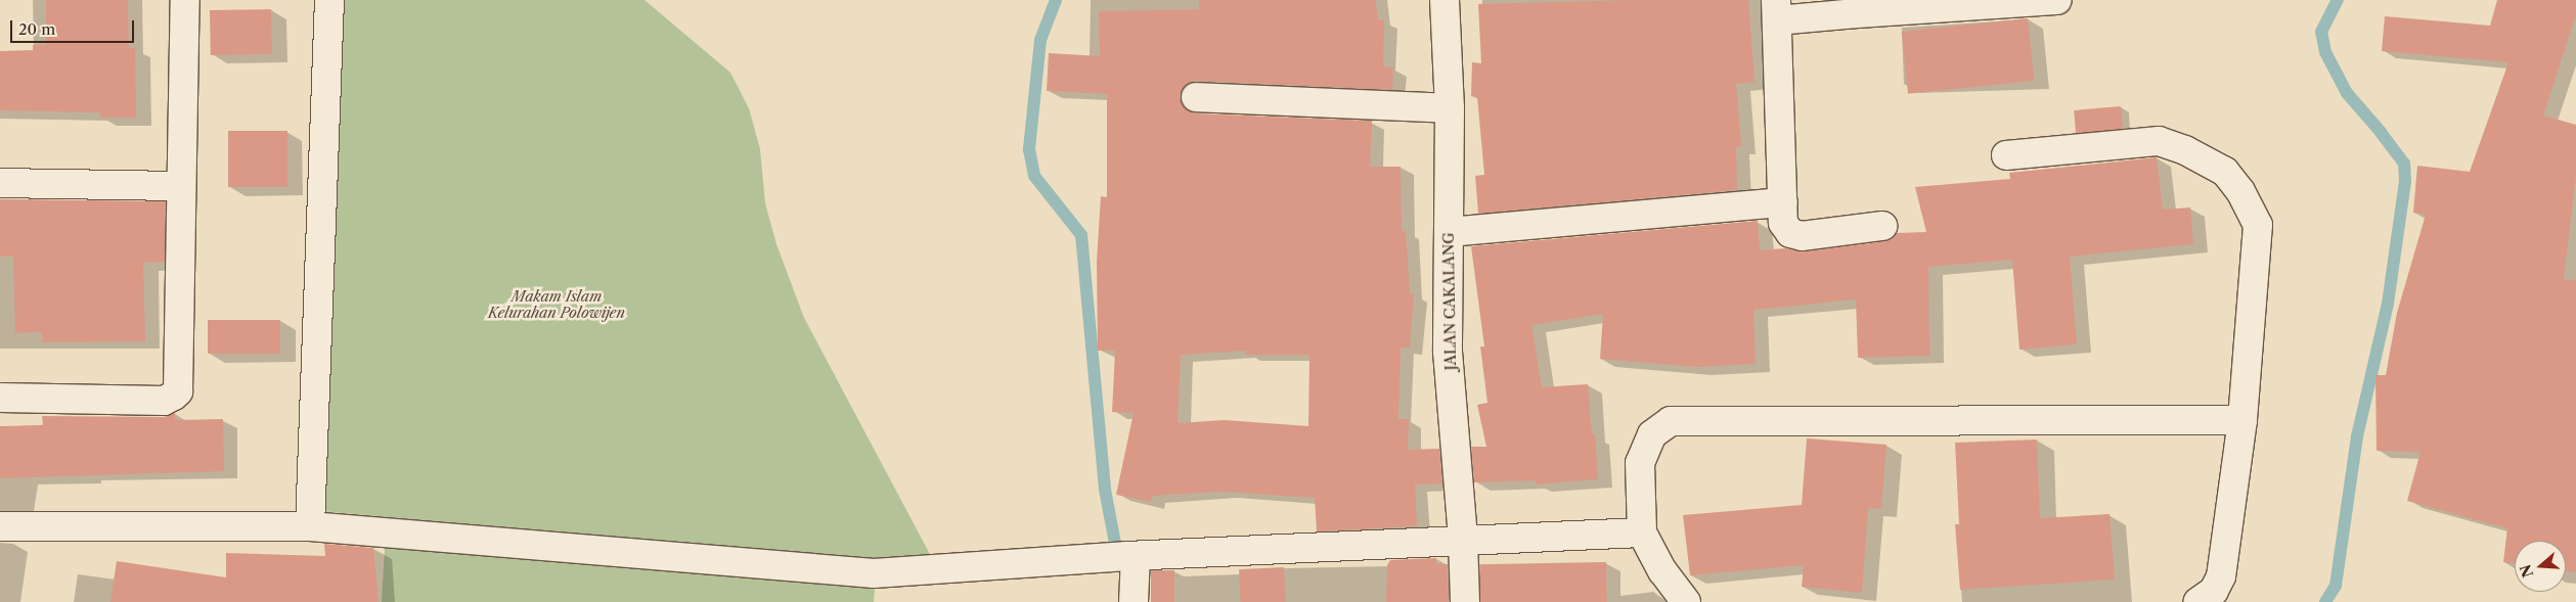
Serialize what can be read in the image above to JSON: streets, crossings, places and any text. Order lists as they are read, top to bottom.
{
  "streets": {
    "street": ["JALAN CAKALANG"]
  },
  "parks": ["Makam Islam Kelurahan Polowijen"],
  "scale_bar": "20 m",
  "north": "left"
}
